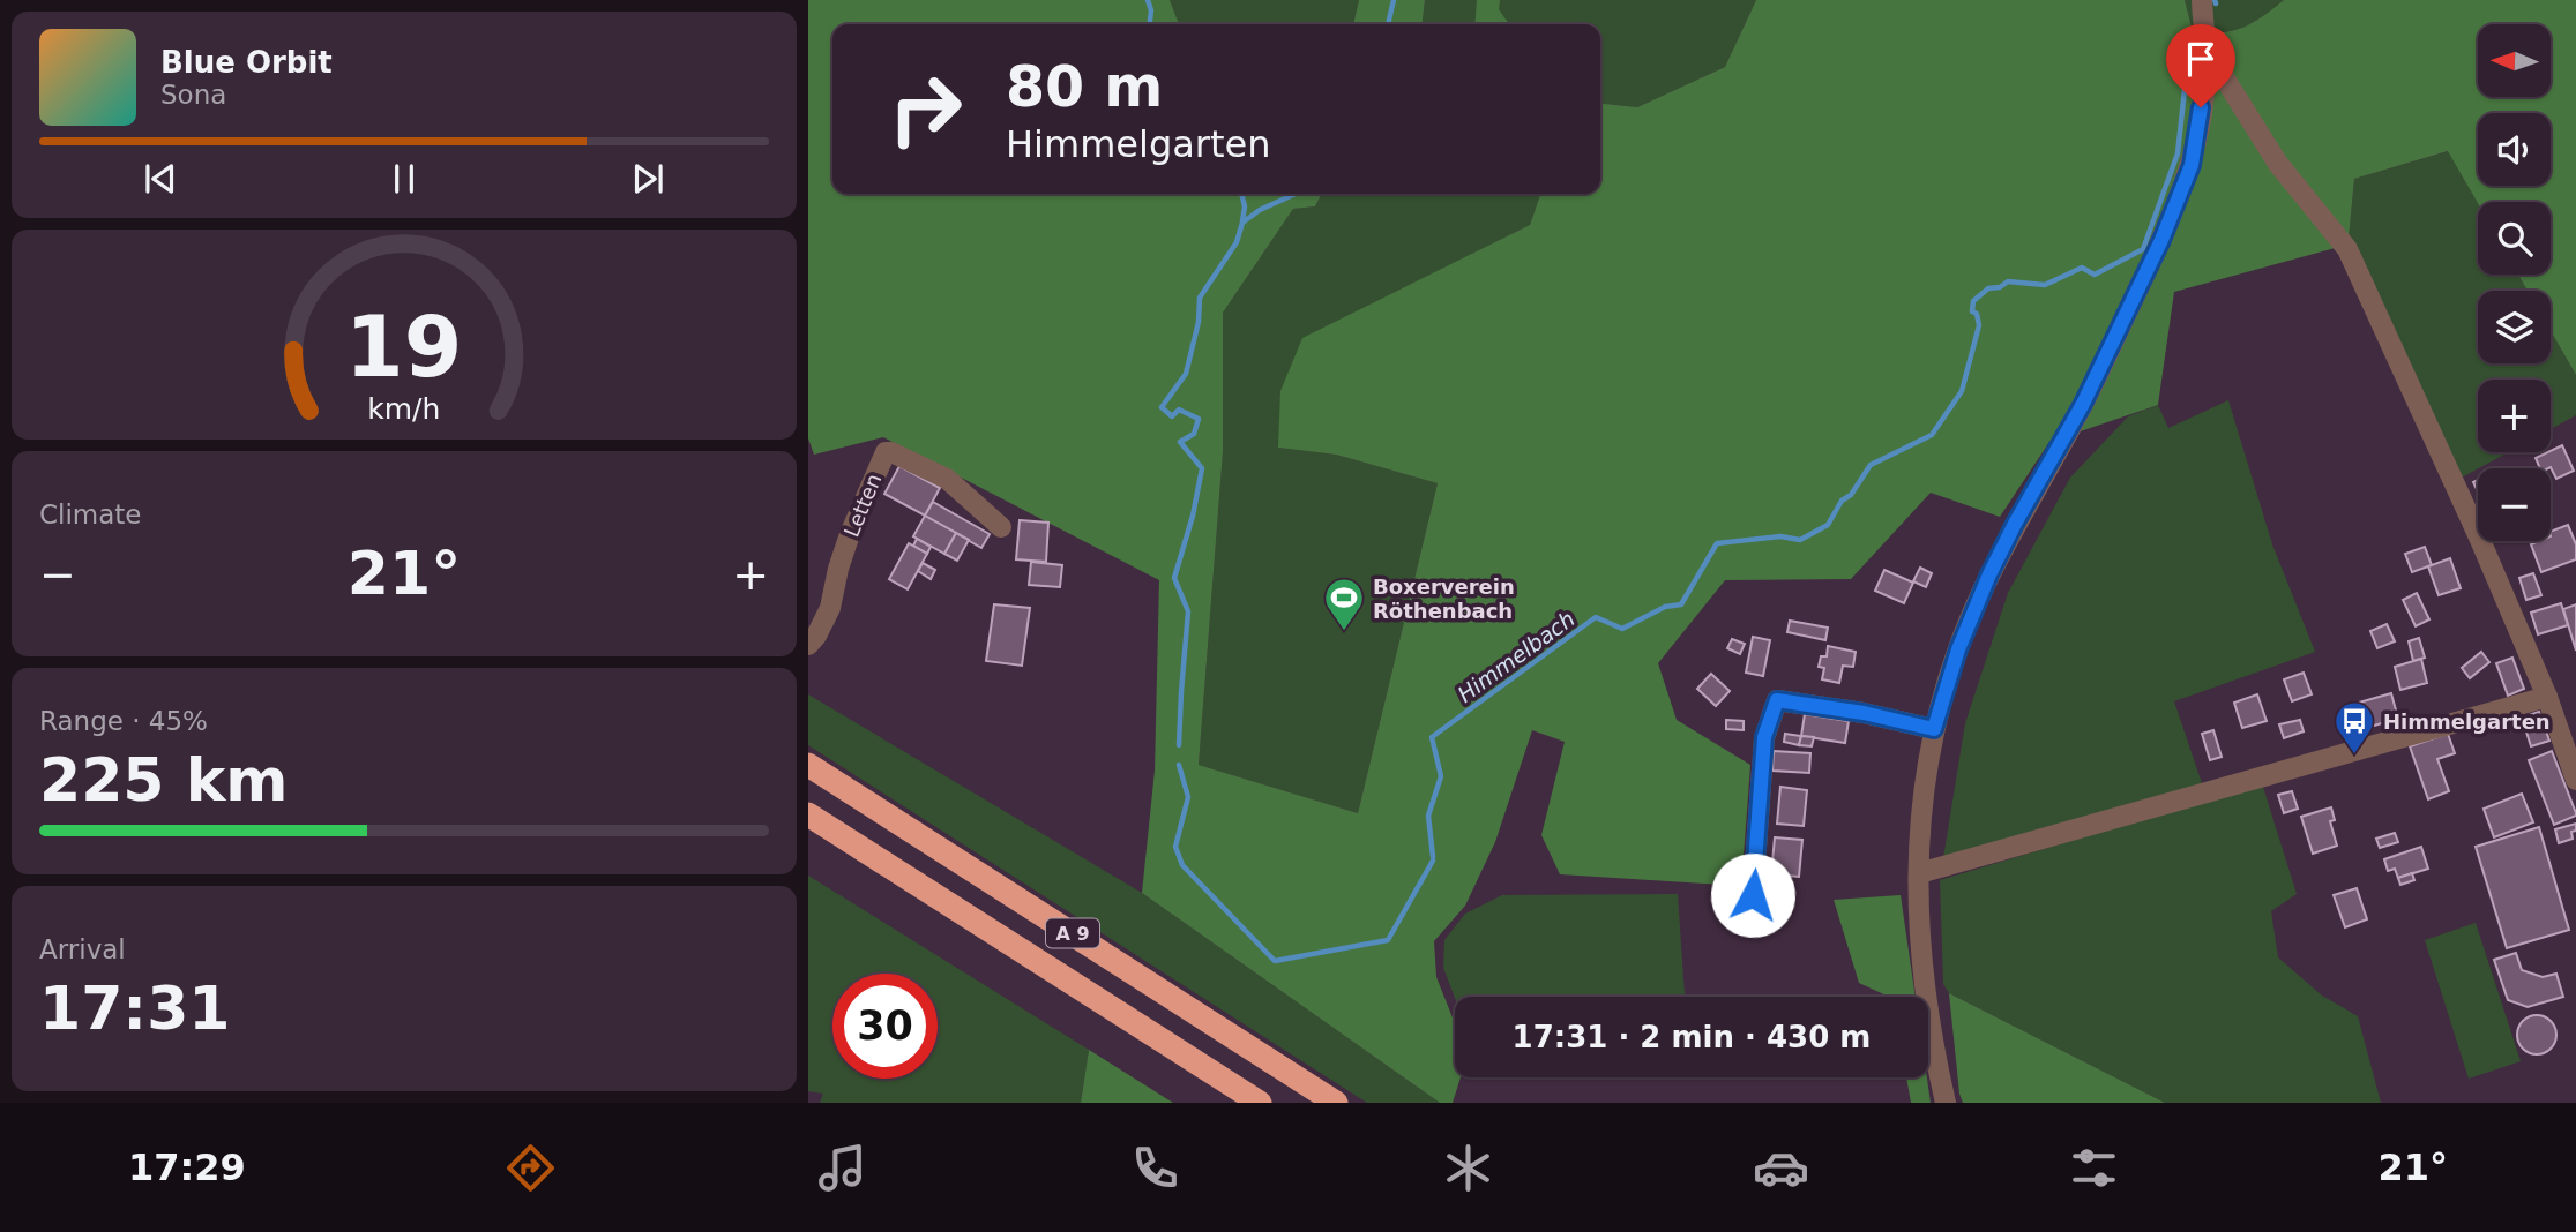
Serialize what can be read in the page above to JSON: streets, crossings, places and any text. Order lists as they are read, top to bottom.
{
  "streets": {
    "highway": ["A 9"],
    "street": ["Letten"]
  },
  "water": ["Himmelbach"],
  "places": {
    "sports": ["Boxerverein Röthenbach"],
    "bus stop": ["Himmelgarten"]
  },
  "north": "left",
  "page": {
    "map_buttons": ["+", "−"],
    "turn": ["80 m", "Himmelgarten"],
    "song": ["Blue Orbit", "Sona"],
    "tile": [
      "Climate",
      ["Range · 45%", "225 km"],
      ["Arrival", "17:31"]
    ],
    "heat": ["−", "21°", "+"],
    "limit": "30",
    "trip": "17:31 · 2 min · 430 m",
    "tabs": ["17:29", "21°"],
    "gauge": ["19", "km/h"]
  }
}
